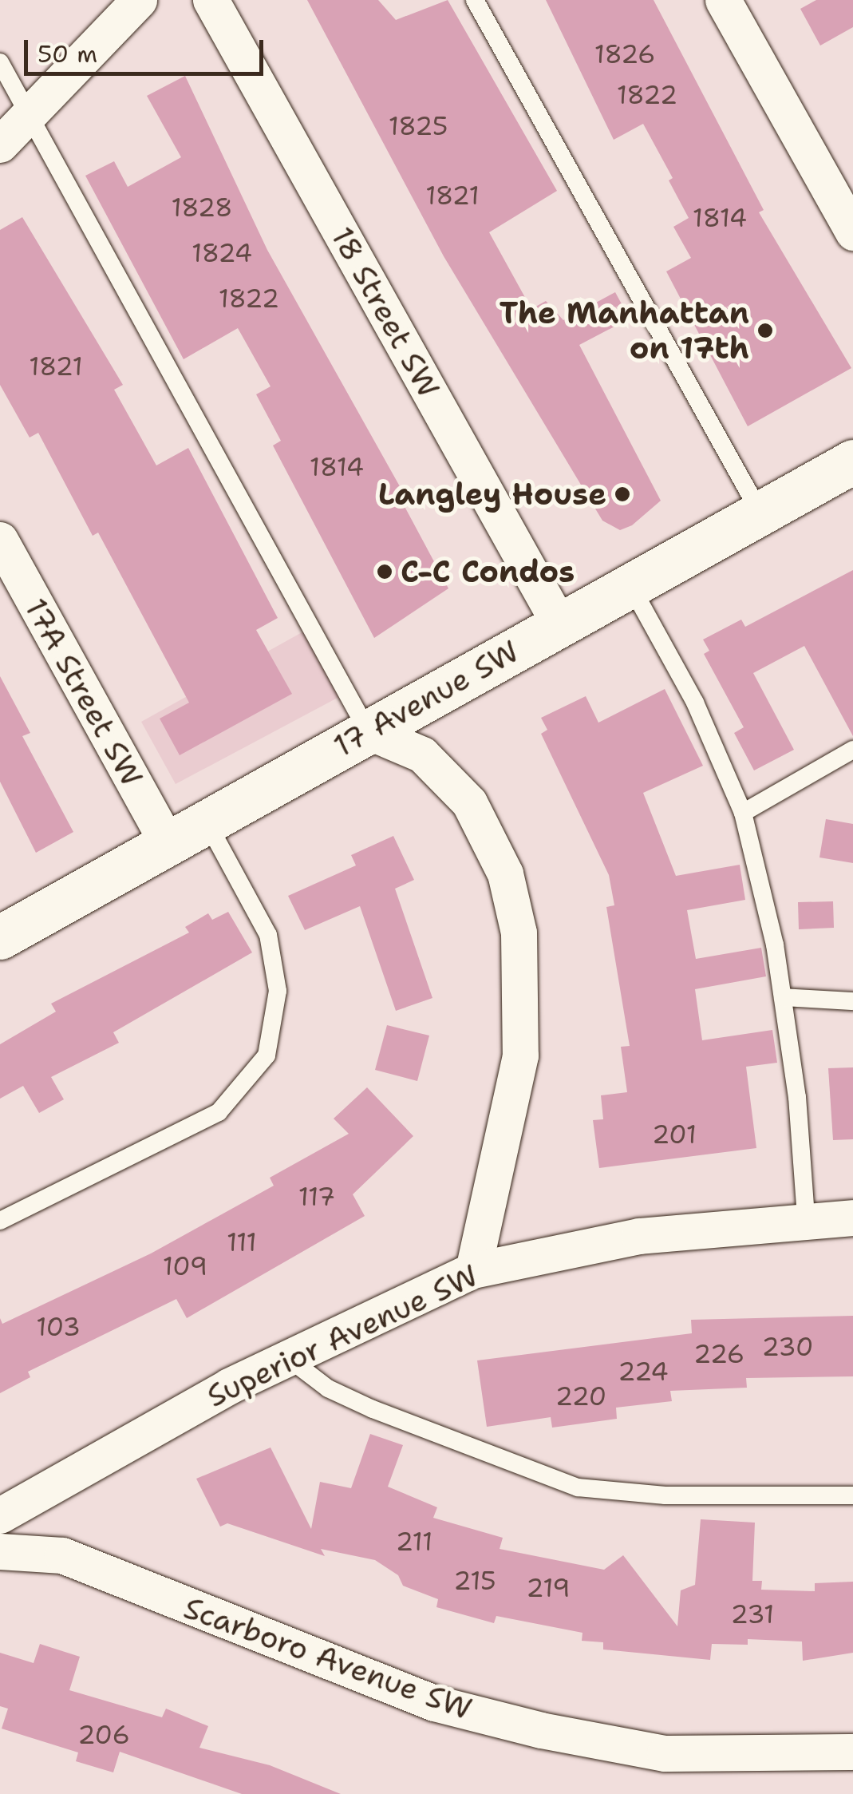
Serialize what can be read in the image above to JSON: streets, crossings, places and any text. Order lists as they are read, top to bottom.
{
  "streets": {
    "main road": ["17 Avenue SW"],
    "street": [
      "18 Street SW",
      "17A Street SW",
      "Superior Avenue SW",
      "Scarboro Avenue SW"
    ]
  },
  "crossings": [
    ["18 Street SW", "17 Avenue SW"],
    ["17A Street SW", "17 Avenue SW"]
  ],
  "places": ["The Manhattan on 17th", "Langley House", "C-C Condos"],
  "house_numbers": [
    "1826",
    "1822",
    "1825",
    "1821",
    "1828",
    "1814",
    "1824",
    "1822",
    "1821",
    "1814",
    "201",
    "117",
    "111",
    "109",
    "103",
    "230",
    "226",
    "224",
    "220",
    "211",
    "215",
    "219",
    "231",
    "206"
  ],
  "scale_bar": "50 m"
}
